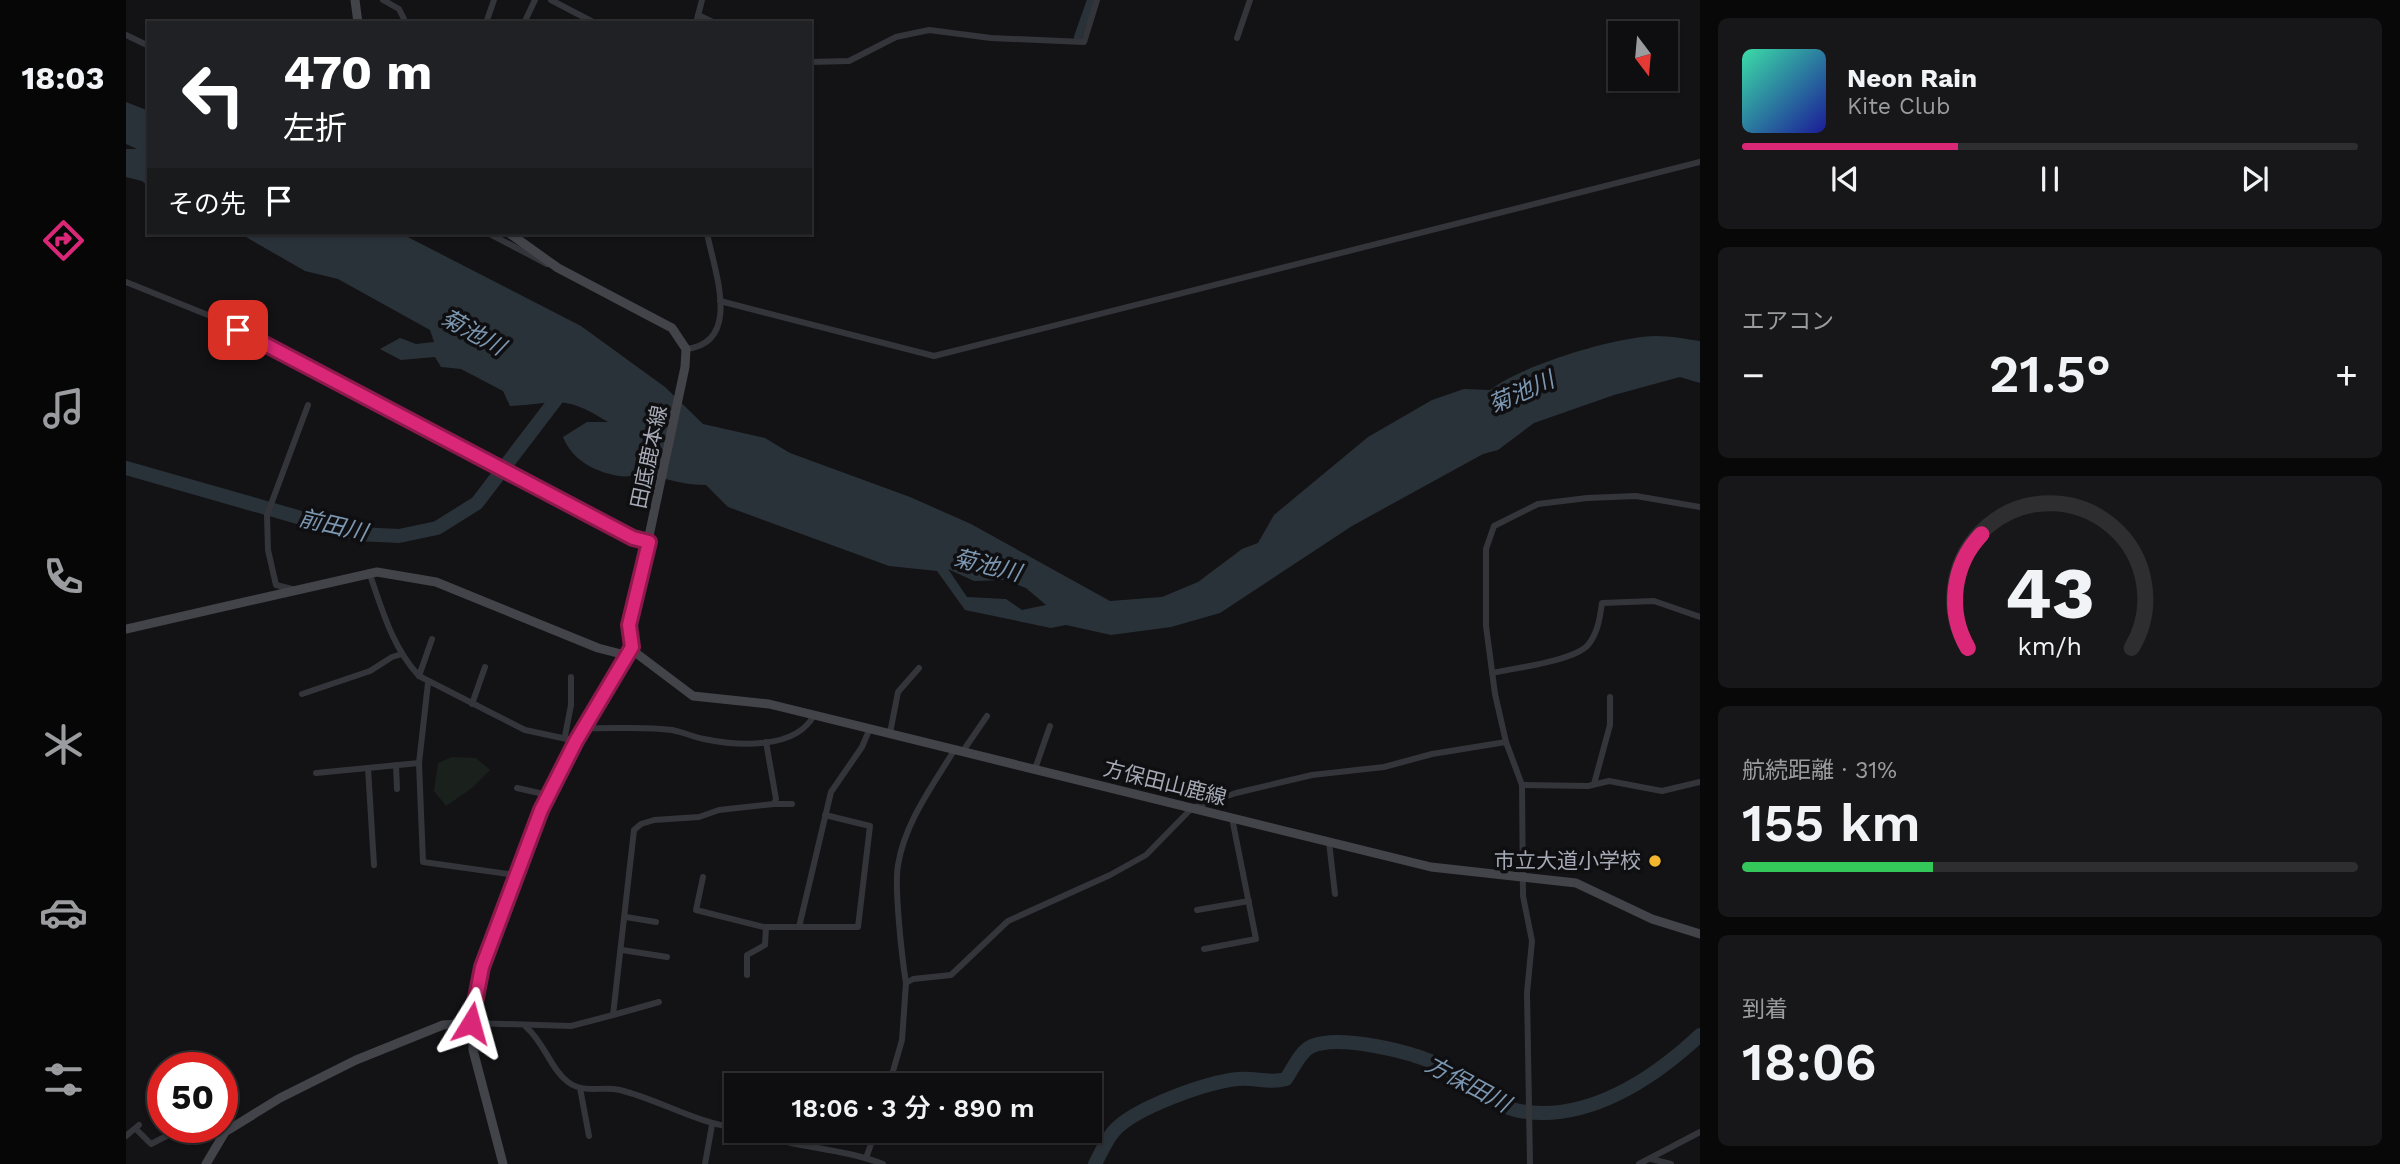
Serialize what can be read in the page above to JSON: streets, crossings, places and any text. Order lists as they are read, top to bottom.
{
  "streets": {
    "main road": ["田底鹿本線", "方保田山鹿線"]
  },
  "crossings": [
    ["田底鹿本線", "方保田山鹿線"]
  ],
  "water": ["菊池川", "前田川", "方保田川"],
  "places": ["市立大道小学校"],
  "north": "bottom",
  "page": {
    "tabs": "18:03",
    "turn": ["470 m", "左折"],
    "song": ["Neon Rain", "Kite Club"],
    "then": "その先",
    "tile": [
      "エアコン",
      ["航続距離 · 31%", "155 km"],
      ["到着", "18:06"]
    ],
    "heat": ["−", "21.5°", "+"],
    "limit": "50",
    "trip": "18:06 · 3 分 · 890 m",
    "gauge": ["43", "km/h"]
  }
}
